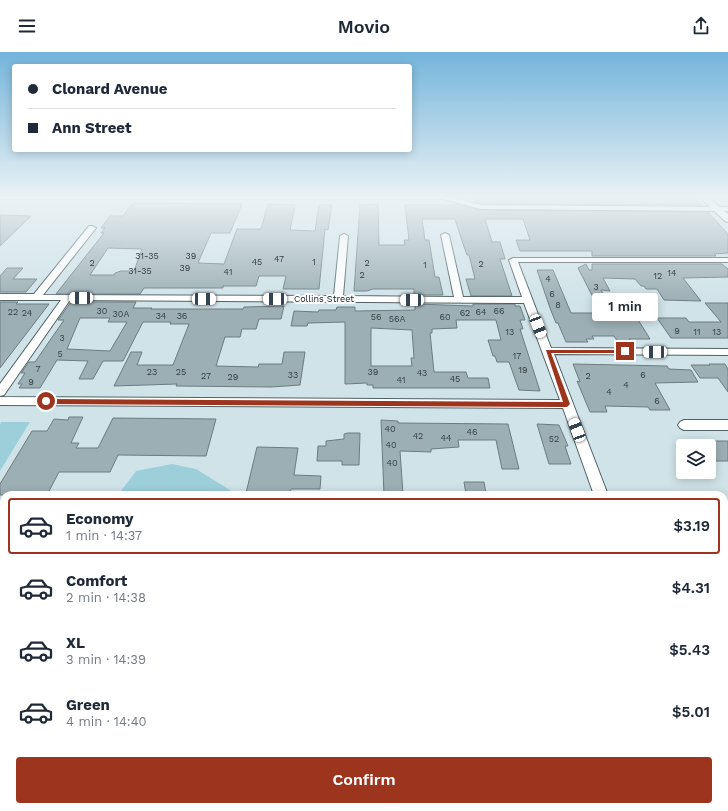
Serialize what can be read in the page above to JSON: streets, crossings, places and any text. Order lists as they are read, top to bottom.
{
  "streets": {
    "street": ["Collins Street"]
  },
  "house_numbers": [
    "31-35",
    "39",
    "47",
    "45",
    "1",
    "2",
    "2",
    "2",
    "1",
    "39",
    "31-35",
    "41",
    "14",
    "2",
    "12",
    "4",
    "3",
    "6",
    "8",
    "30",
    "66",
    "22",
    "64",
    "24",
    "62",
    "30A",
    "34",
    "36",
    "56",
    "60",
    "56A",
    "9",
    "13",
    "11",
    "13",
    "3",
    "5",
    "17",
    "7",
    "19",
    "23",
    "25",
    "39",
    "43",
    "33",
    "6",
    "27",
    "2",
    "29",
    "45",
    "41",
    "9",
    "4",
    "4",
    "6",
    "40",
    "46",
    "42",
    "44",
    "52",
    "40",
    "40"
  ],
  "page": {
    "header": "Movio",
    "banner": ["Clonard Avenue", "Ann Street"],
    "bubble": "1 min",
    "list": [
      {
        "name": "Economy",
        "note": "1 min · 14:37",
        "value": "$3.19"
      },
      {
        "name": "Comfort",
        "note": "2 min · 14:38",
        "value": "$4.31"
      },
      {
        "name": "XL",
        "note": "3 min · 14:39",
        "value": "$5.43"
      },
      {
        "name": "Green",
        "note": "4 min · 14:40",
        "value": "$5.01"
      }
    ],
    "buttons": "Confirm"
  }
}
